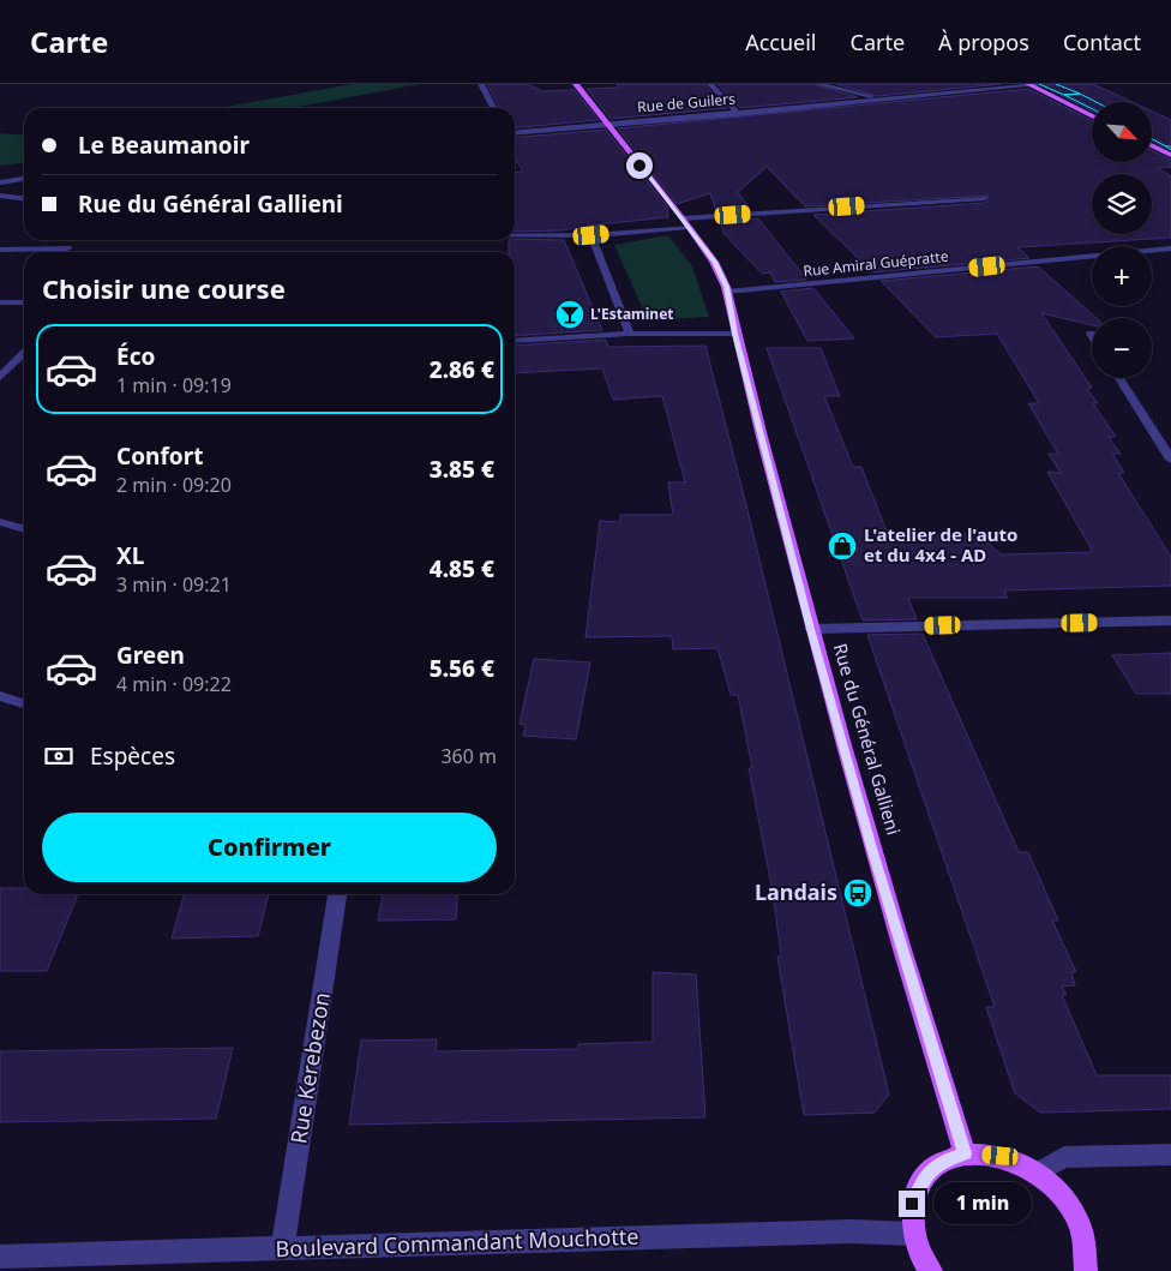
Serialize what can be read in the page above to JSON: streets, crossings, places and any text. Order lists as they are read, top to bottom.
{
  "streets": {
    "main road": ["Rue du Général Gallieni"],
    "street": [
      "Rue de Guilers",
      "Rue Amiral Guépratte",
      "Rue Kerebezon",
      "Boulevard Commandant Mouchotte"
    ]
  },
  "crossings": [
    ["Rue de Guilers", "Rue du Général Gallieni"],
    ["Rue Amiral Guépratte", "Rue du Général Gallieni"],
    ["Rue Kerebezon", "Boulevard Commandant Mouchotte"]
  ],
  "places": {
    "bar": ["L'Estaminet"],
    "shop": ["L'atelier de l'auto et du 4x4 - AD"],
    "bus stop": ["Landais"]
  },
  "north": "bottom right",
  "page": {
    "header": "Carte",
    "nav": [
      "Accueil",
      "Carte",
      "À propos",
      "Contact"
    ],
    "map_buttons": ["+", "−"],
    "banner": ["Le Beaumanoir", "Rue du Général Gallieni"],
    "heading": "Choisir une course",
    "list": [
      {
        "name": "Éco",
        "note": "1 min · 09:19",
        "value": "2.86 €"
      },
      {
        "name": "Confort",
        "note": "2 min · 09:20",
        "value": "3.85 €"
      },
      {
        "name": "XL",
        "note": "3 min · 09:21",
        "value": "4.85 €"
      },
      {
        "name": "Green",
        "note": "4 min · 09:22",
        "value": "5.56 €"
      }
    ],
    "pay": ["Espèces", "360 m"],
    "buttons": "Confirmer",
    "bubble": "1 min"
  }
}
